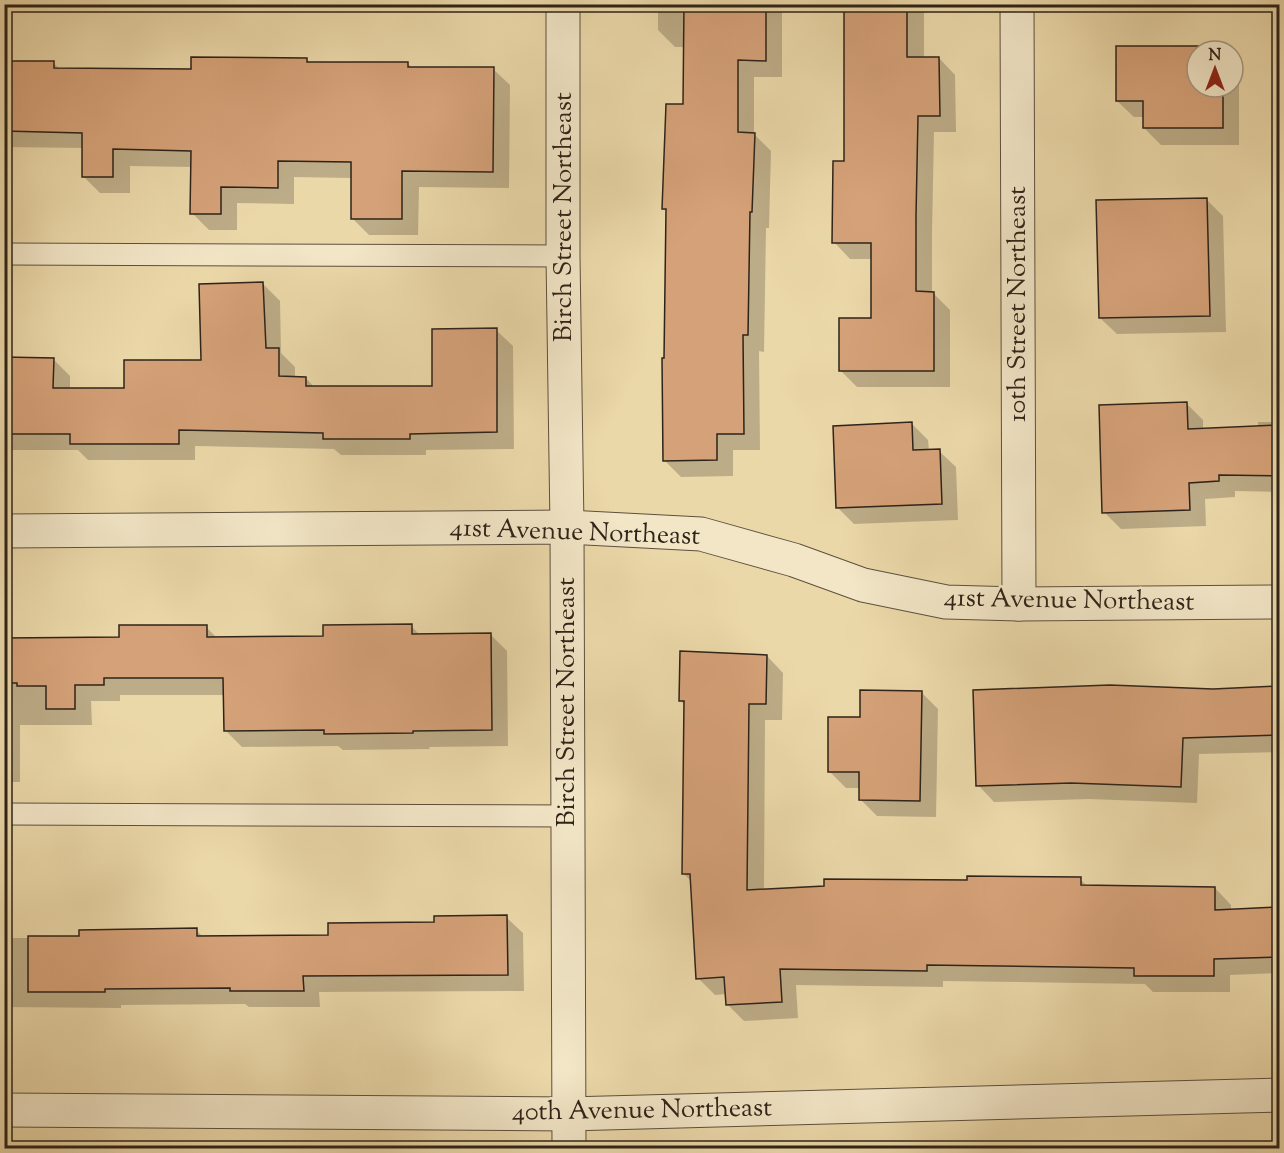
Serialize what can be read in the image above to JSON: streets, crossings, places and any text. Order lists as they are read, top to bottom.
{
  "streets": {
    "street": [
      "Birch Street Northeast",
      "10th Street Northeast",
      "41st Avenue Northeast",
      "40th Avenue Northeast"
    ]
  },
  "crossings": [
    ["Birch Street Northeast", "41st Avenue Northeast"],
    ["Birch Street Northeast", "40th Avenue Northeast"],
    ["10th Street Northeast", "41st Avenue Northeast"]
  ],
  "north": "top"
}
